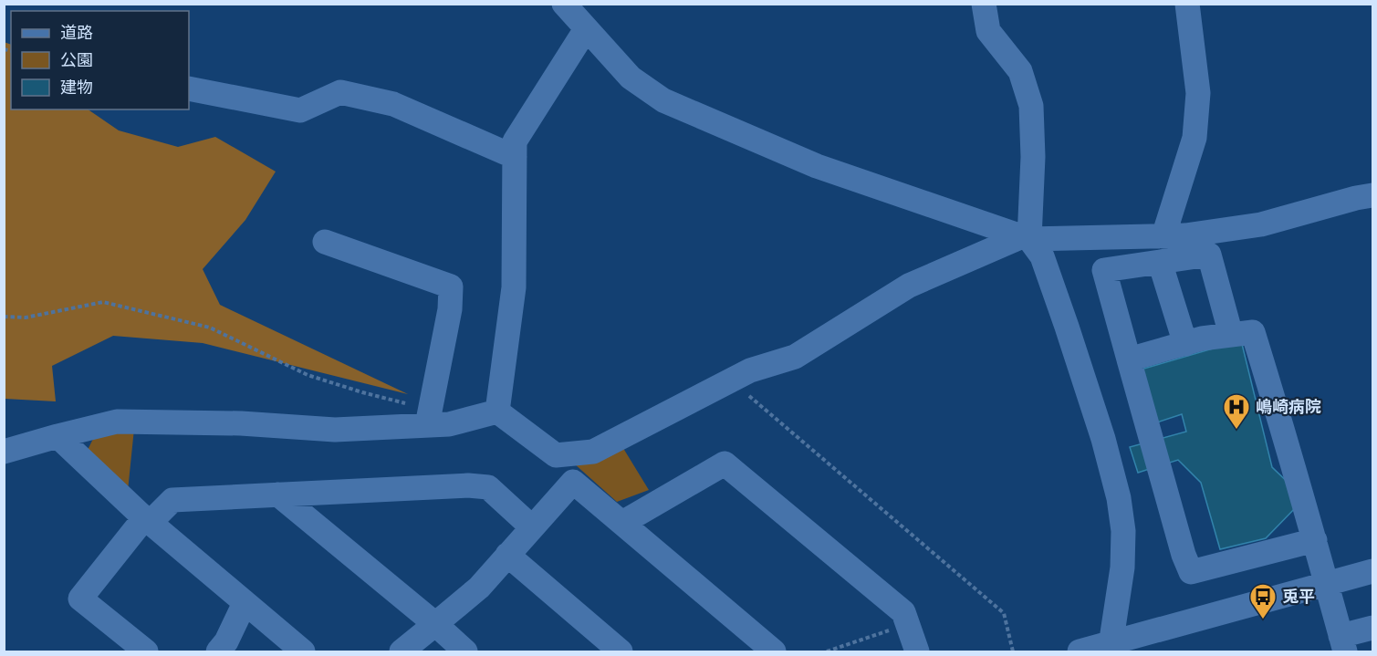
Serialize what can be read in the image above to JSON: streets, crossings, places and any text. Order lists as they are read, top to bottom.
{
  "places": {
    "hospital": ["嶋崎病院"],
    "bus stop": ["兎平"]
  },
  "legend": ["道路", "公園", "建物"]
}
